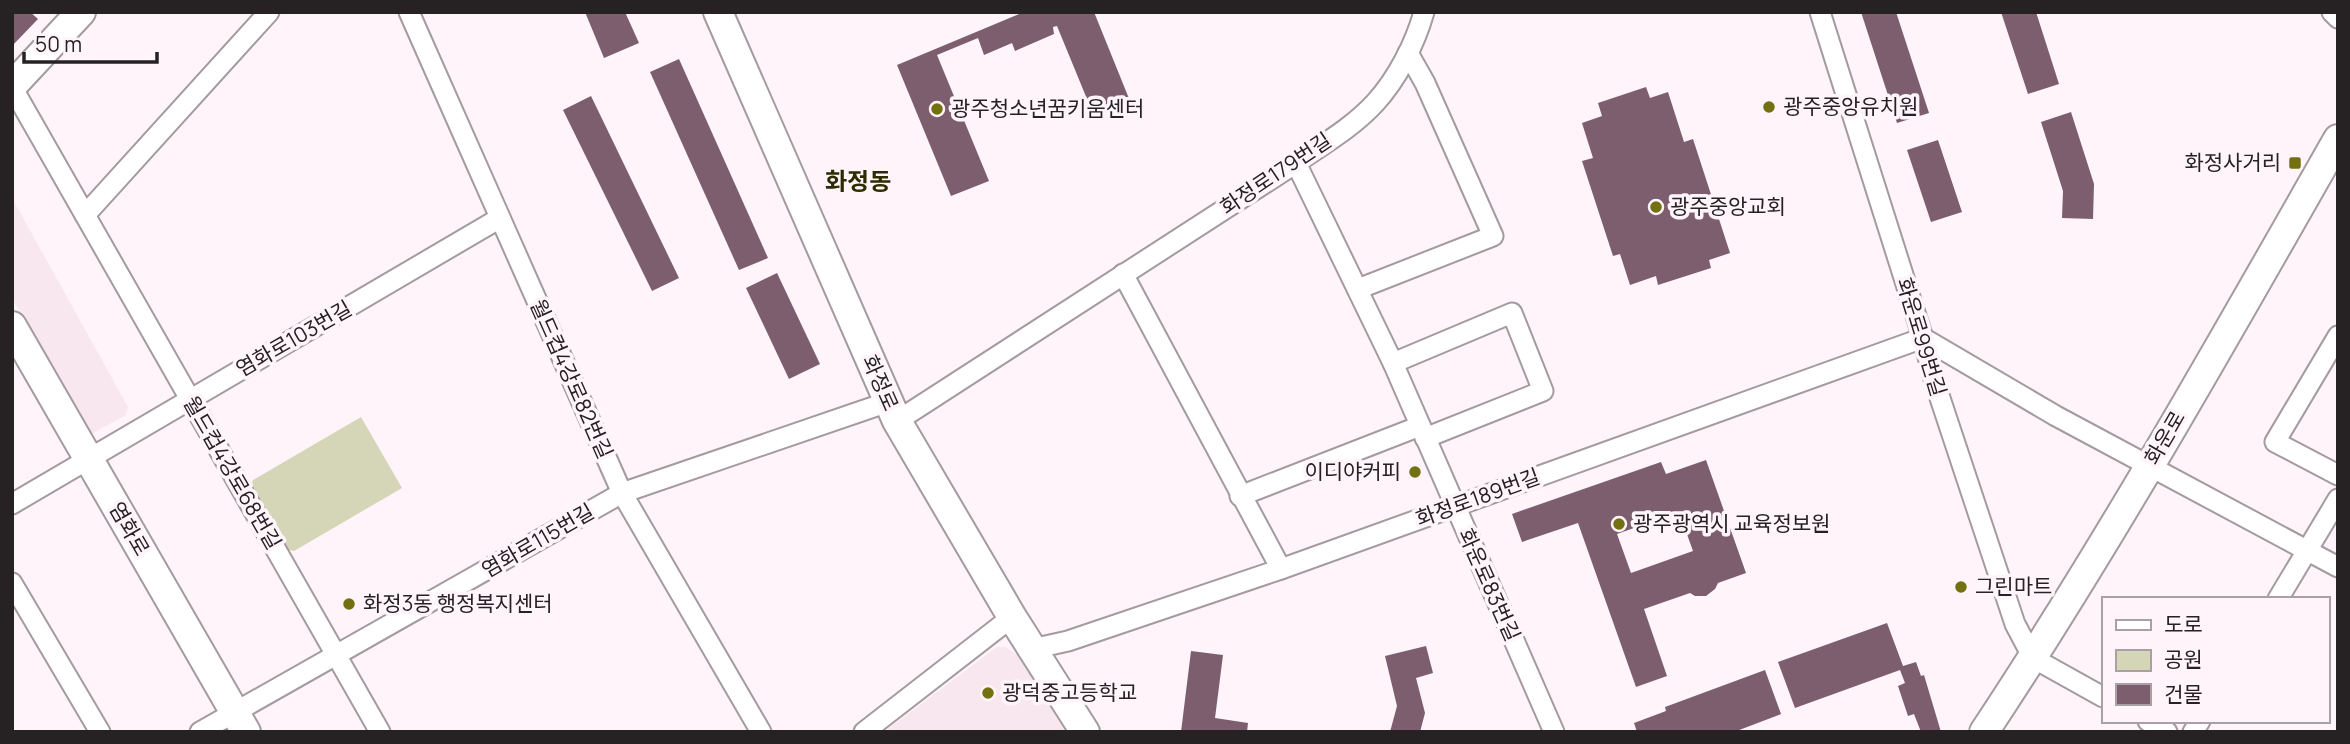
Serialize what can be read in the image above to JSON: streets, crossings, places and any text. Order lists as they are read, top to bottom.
{
  "streets": {
    "street": [
      "화정로179번길",
      "화운로99번길",
      "염화로103번길",
      "월드컵4강로82번길",
      "화정로",
      "화운로",
      "월드컵4강로68번길",
      "화정로189번길",
      "염화로",
      "염화로115번길",
      "화운로83번길"
    ]
  },
  "crossings": [
    ["화정로179번길", "화정로"],
    ["화정로179번길", "염화로115번길"],
    ["화정로179번길", "화운로83번길"],
    ["화운로99번길", "화운로"],
    ["화운로99번길", "화정로189번길"],
    ["염화로103번길", "월드컵4강로82번길"],
    ["염화로103번길", "월드컵4강로68번길"],
    ["염화로103번길", "염화로"],
    ["월드컵4강로82번길", "염화로115번길"],
    ["화정로", "화정로189번길"],
    ["화정로", "염화로115번길"],
    ["월드컵4강로68번길", "염화로115번길"],
    ["화정로189번길", "화운로83번길"],
    ["염화로", "염화로115번길"]
  ],
  "districts": ["화정동"],
  "places": {
    "other": [
      "광주중앙유치원",
      "광주청소년꿈키움센터",
      "광주중앙교회",
      "이디야커피",
      "광주광역시 교육정보원",
      "그린마트",
      "화정3동 행정복지센터",
      "광덕중고등학교"
    ],
    "transit": ["화정사거리"]
  },
  "legend": ["도로", "공원", "건물"],
  "scale_bar": "50 m"
}
